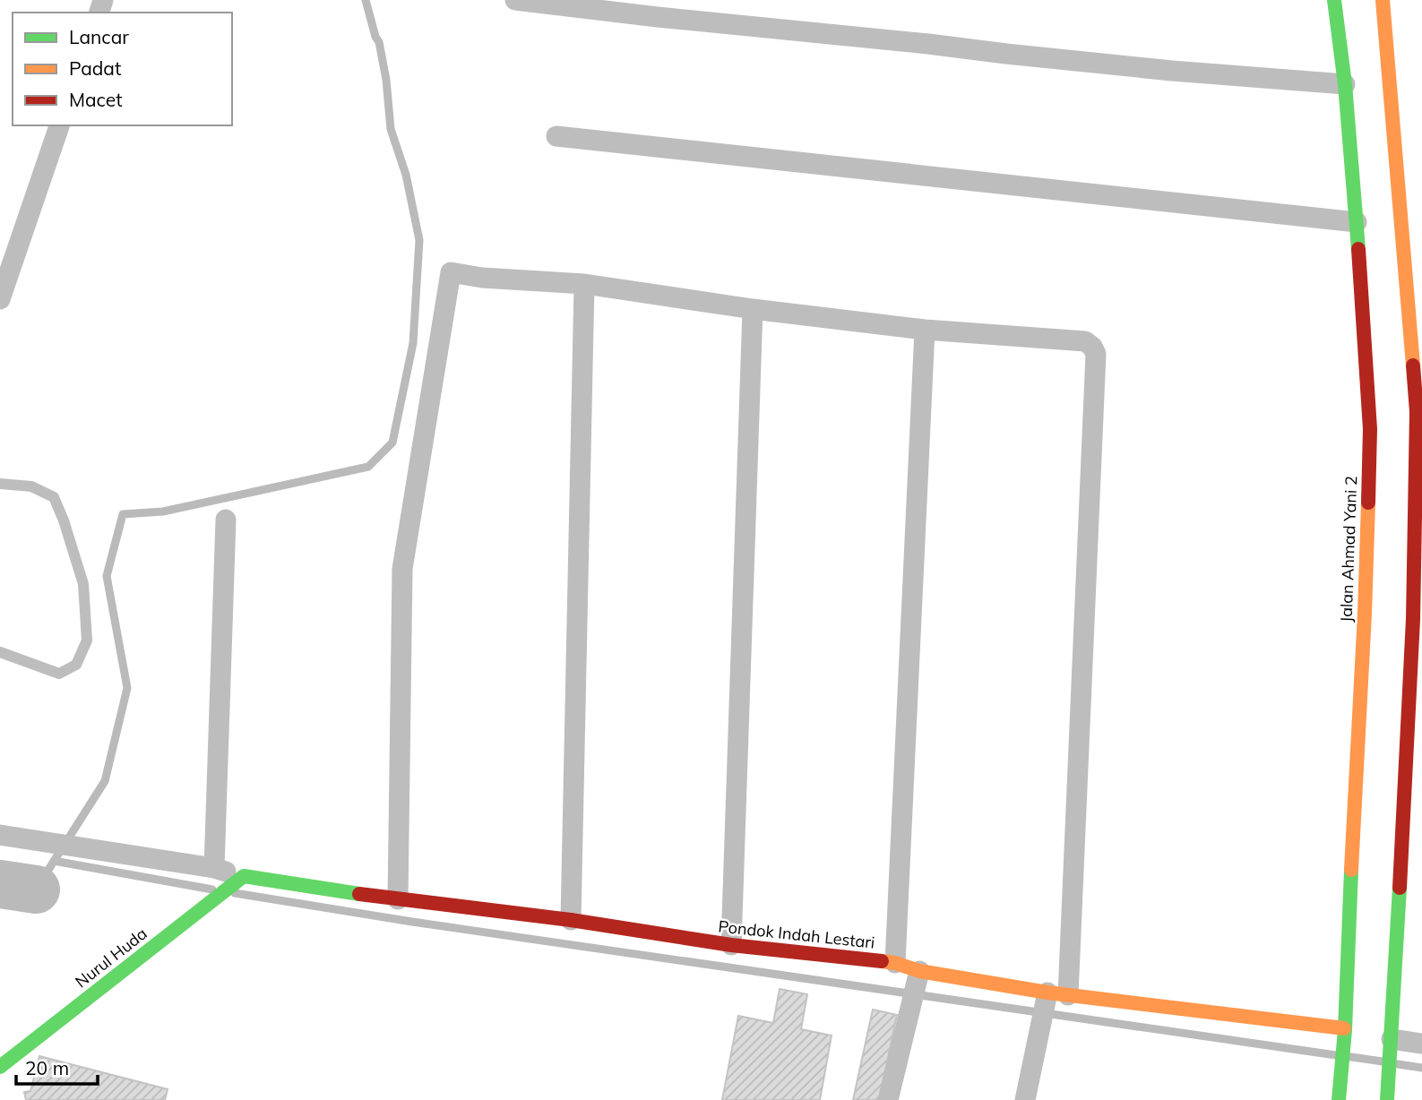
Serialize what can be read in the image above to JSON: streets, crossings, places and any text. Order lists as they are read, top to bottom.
{
  "streets": {
    "main road": ["Jalan Ahmad Yani 2", "Pondok Indah Lestari", "Nurul Huda"]
  },
  "crossings": [
    ["Jalan Ahmad Yani 2", "Pondok Indah Lestari"],
    ["Pondok Indah Lestari", "Nurul Huda"]
  ],
  "legend": ["Lancar", "Padat", "Macet"],
  "scale_bar": "20 m"
}
